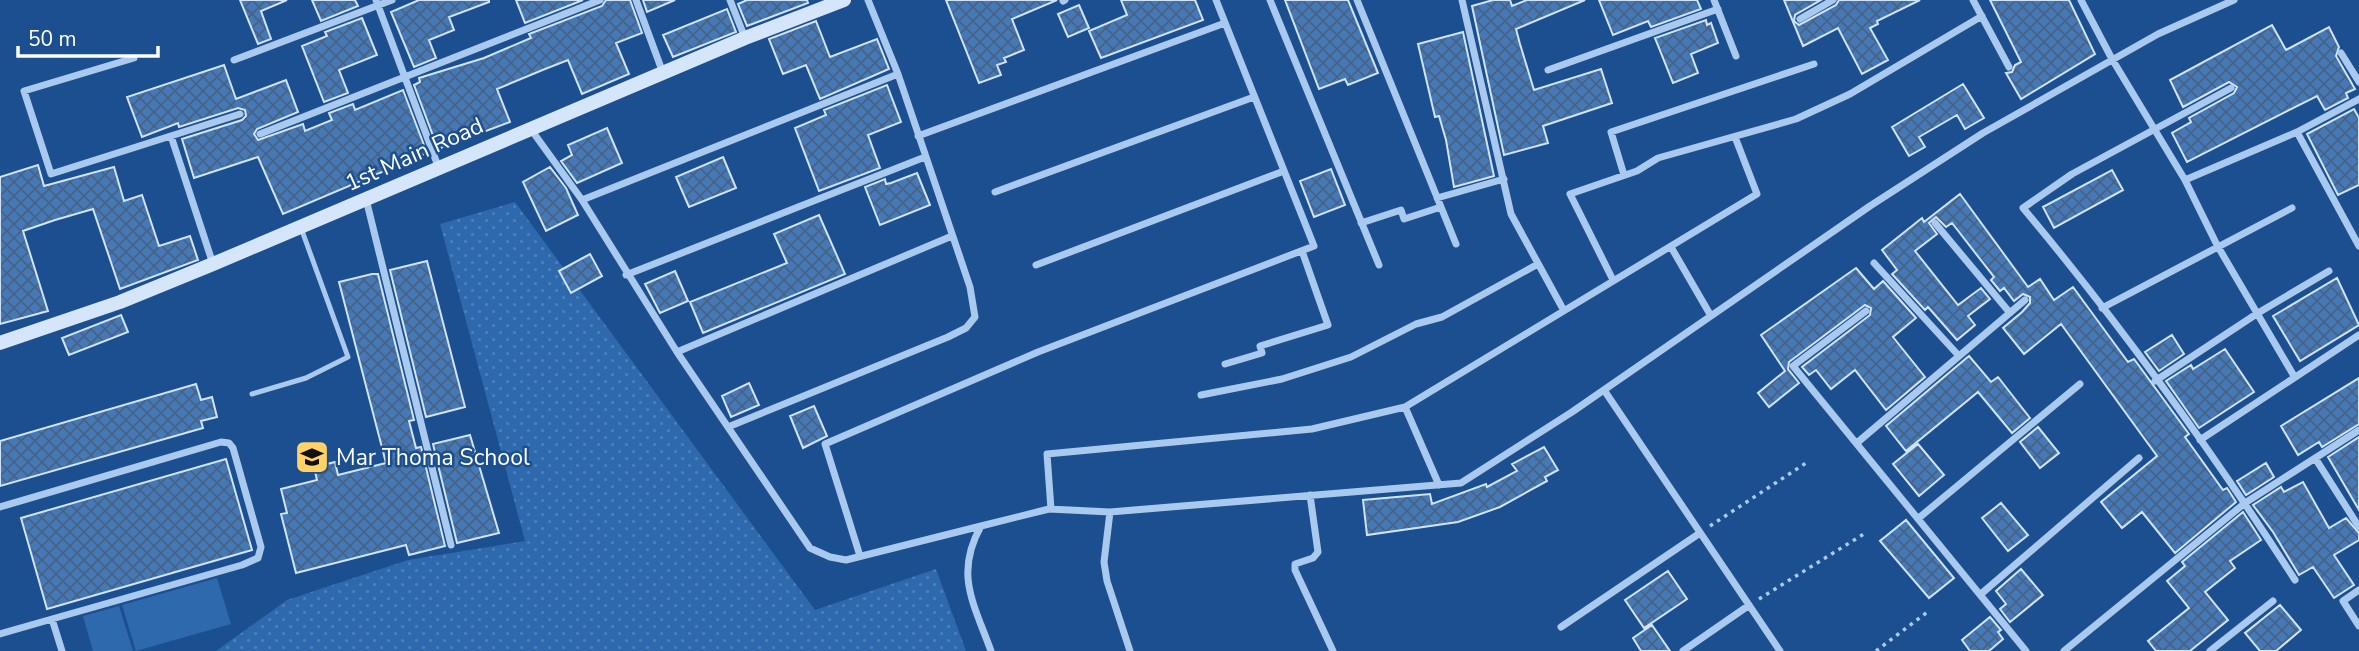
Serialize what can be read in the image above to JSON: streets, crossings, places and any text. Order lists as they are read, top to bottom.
{
  "streets": {
    "street": ["1st Main Road"]
  },
  "places": {
    "school or university": ["Mar Thoma School"]
  },
  "scale_bar": "50 m"
}
